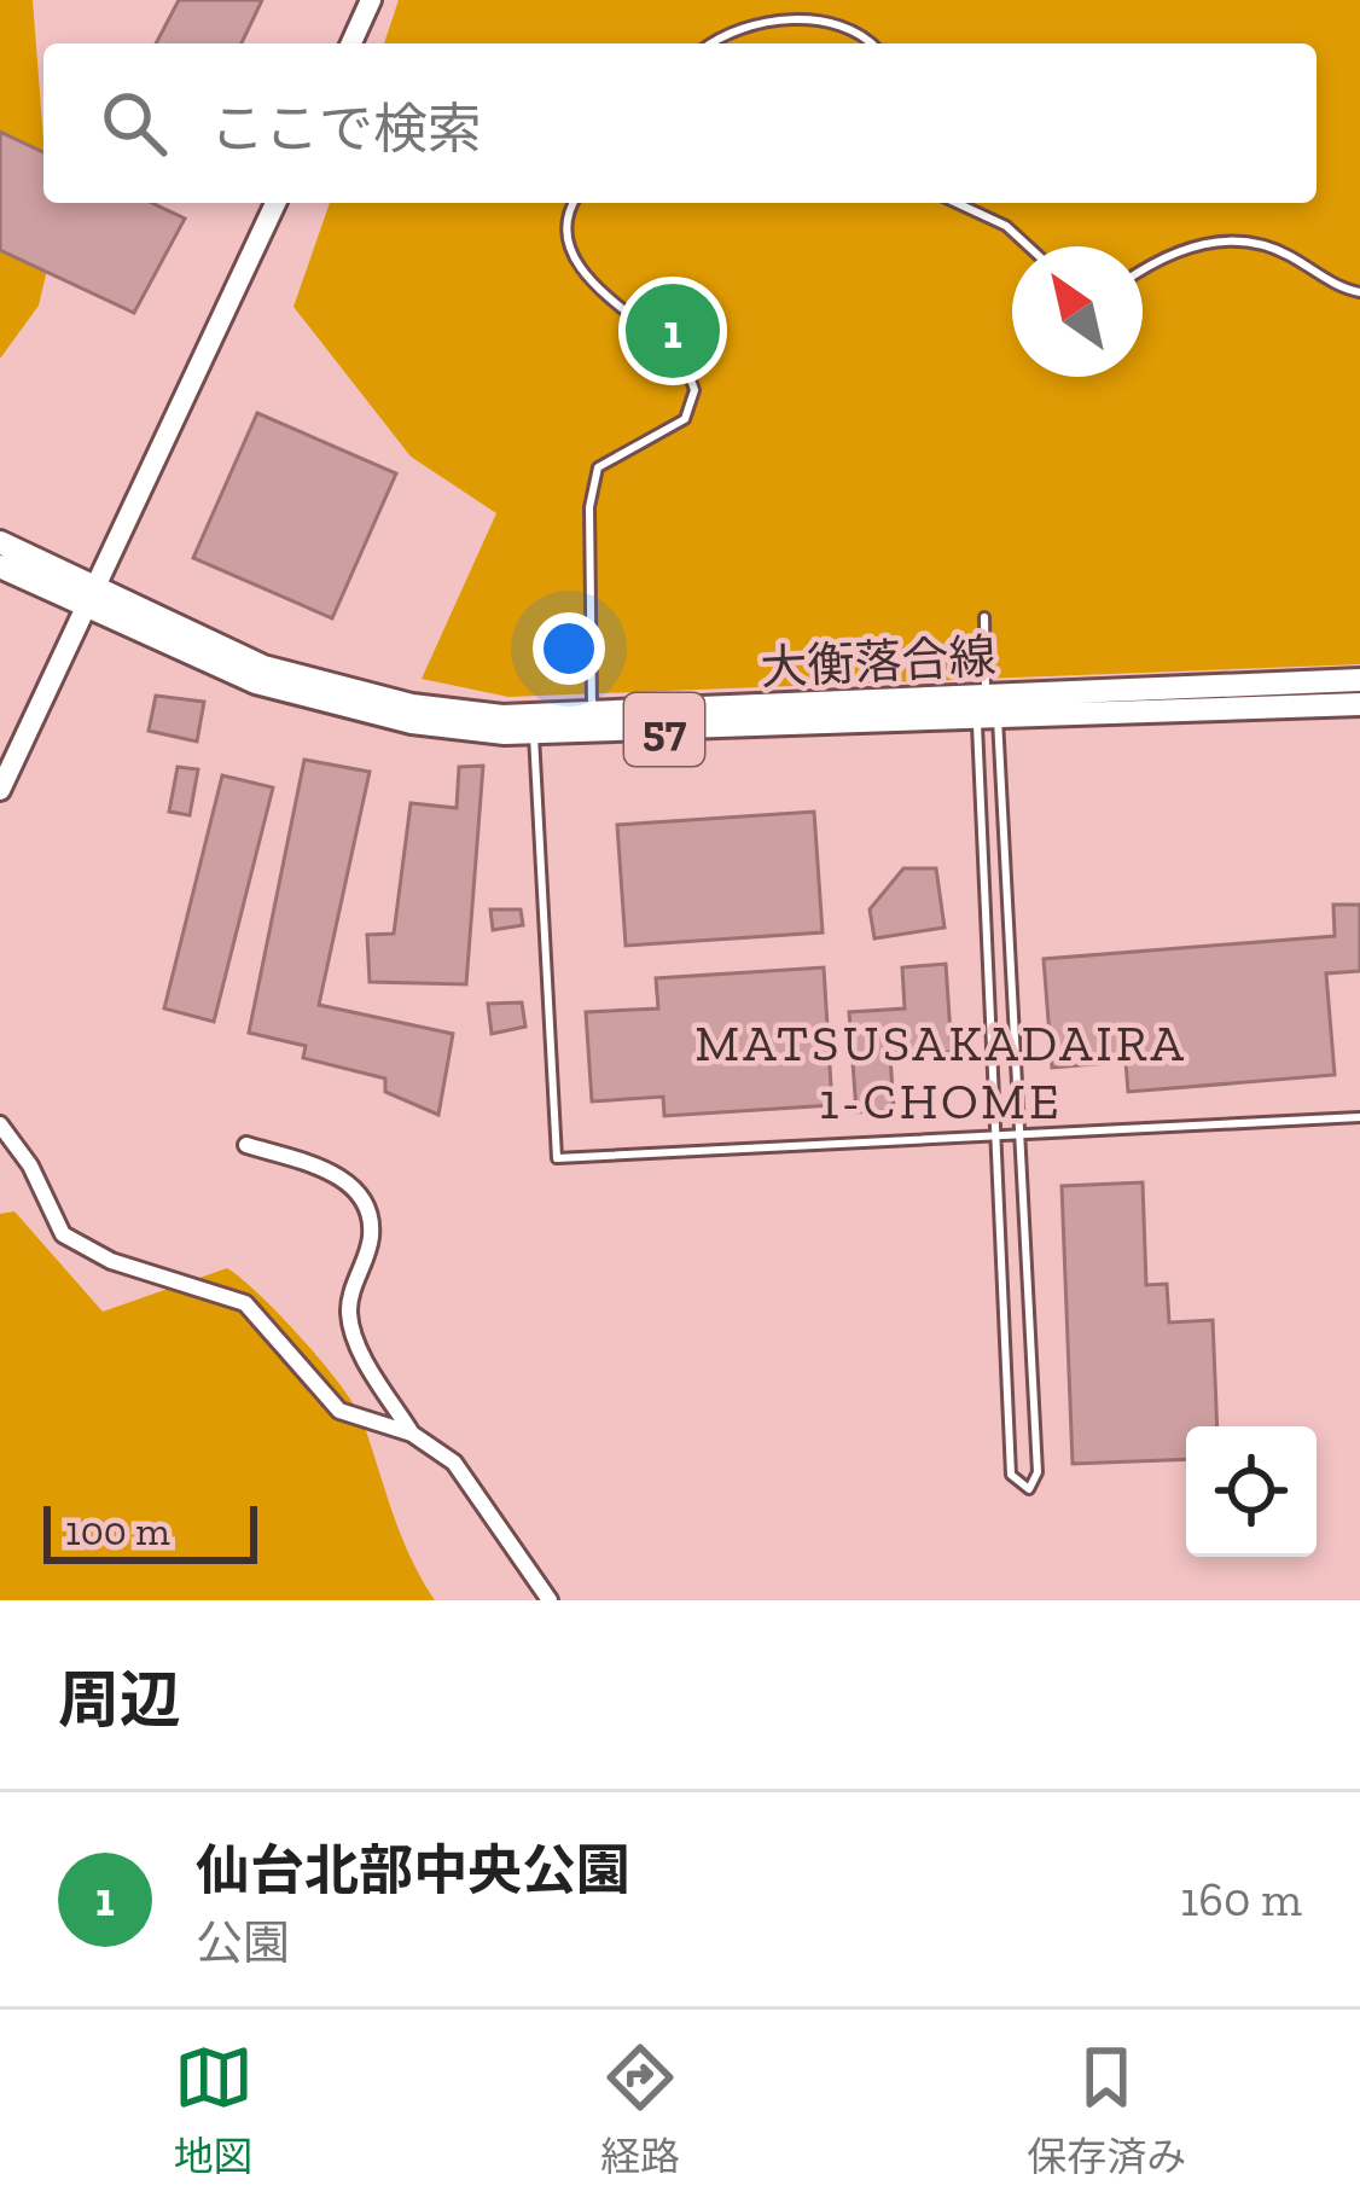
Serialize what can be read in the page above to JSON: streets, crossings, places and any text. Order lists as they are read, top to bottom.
{
  "streets": {
    "main road": ["大衡落合線", "57"]
  },
  "districts": ["MATSUSAKADAIRA 1-CHOME"],
  "scale_bar": "100 m",
  "north": "top left",
  "page": {
    "search": "ここで検索",
    "pins": "1",
    "scale": "100 m",
    "heading": "周辺",
    "list": [
      {
        "mark": "1",
        "name": "仙台北部中央公園",
        "note": "公園",
        "value": "160 m"
      }
    ],
    "nav": ["地図", "経路", "保存済み"]
  }
}
